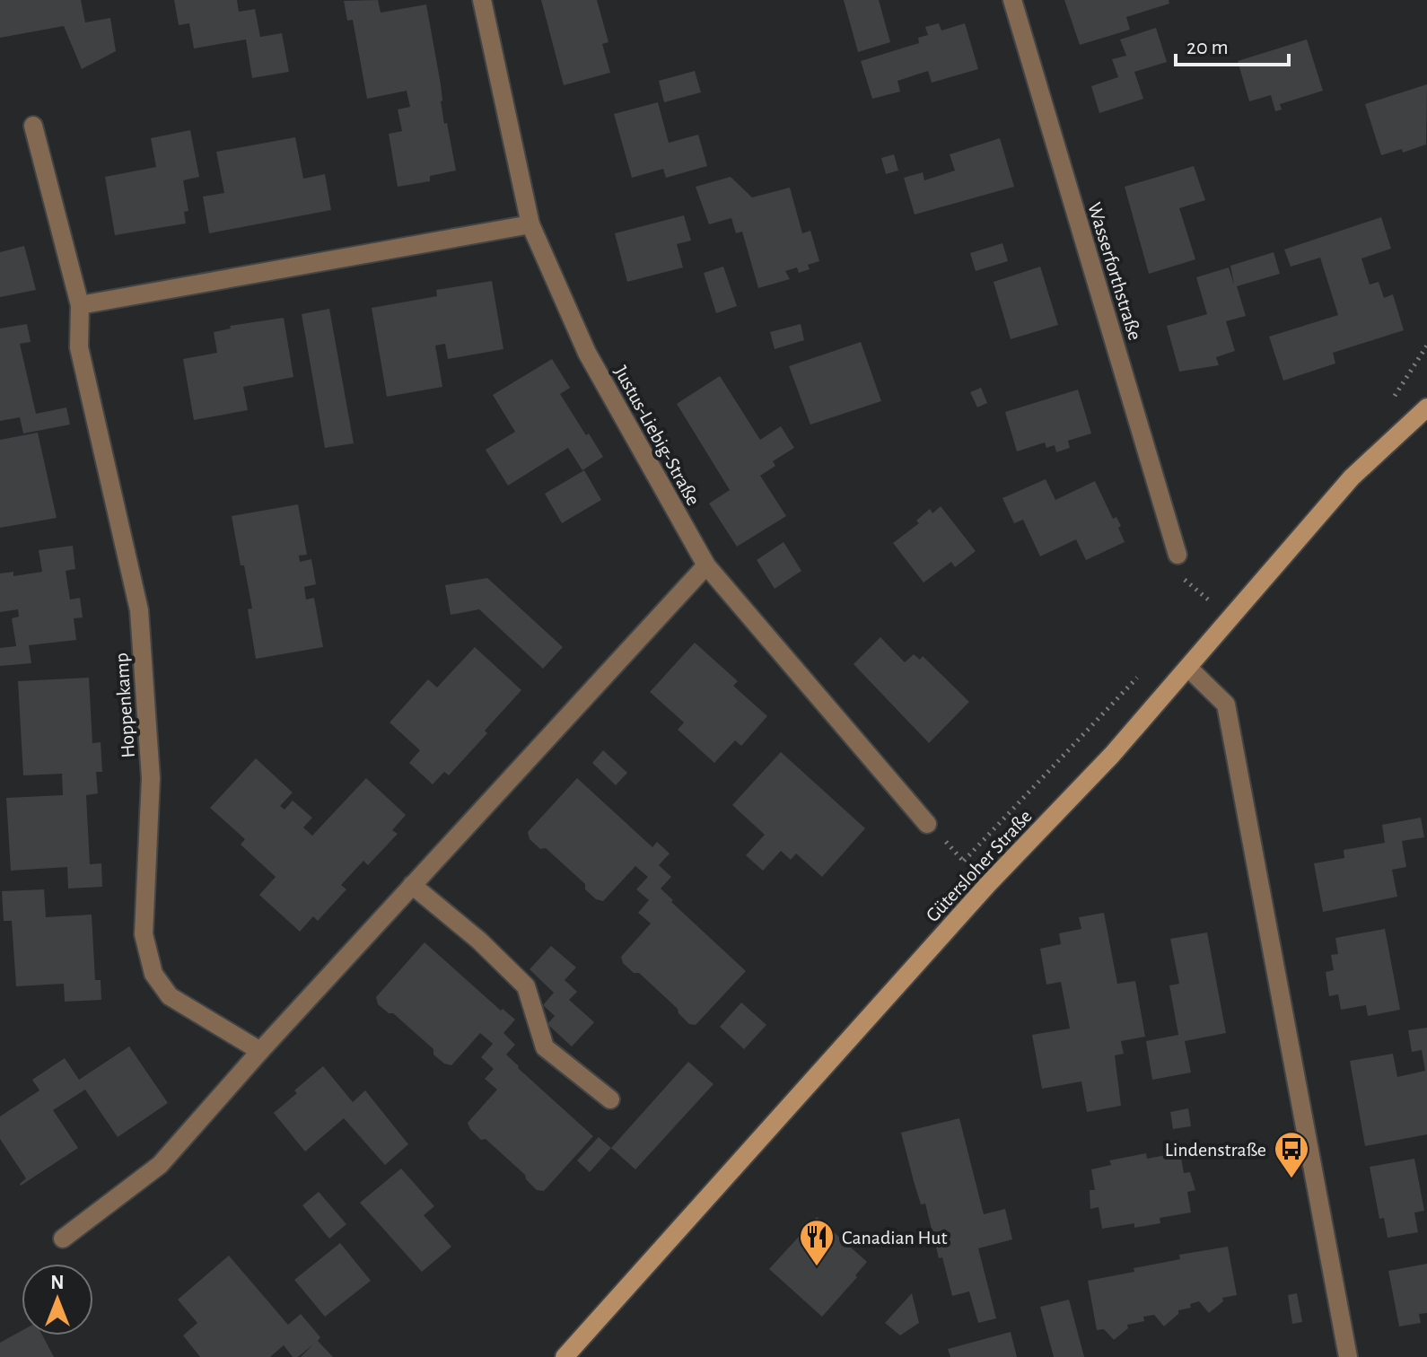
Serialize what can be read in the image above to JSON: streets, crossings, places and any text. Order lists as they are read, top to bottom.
{
  "streets": {
    "main road": ["Gütersloher Straße"],
    "street": ["Wasserforthstraße", "Justus-Liebig-Straße", "Hoppenkamp"]
  },
  "places": {
    "bus stop": ["Lindenstraße"],
    "restaurant": ["Canadian Hut"]
  },
  "scale_bar": "20 m",
  "north": "top"
}
